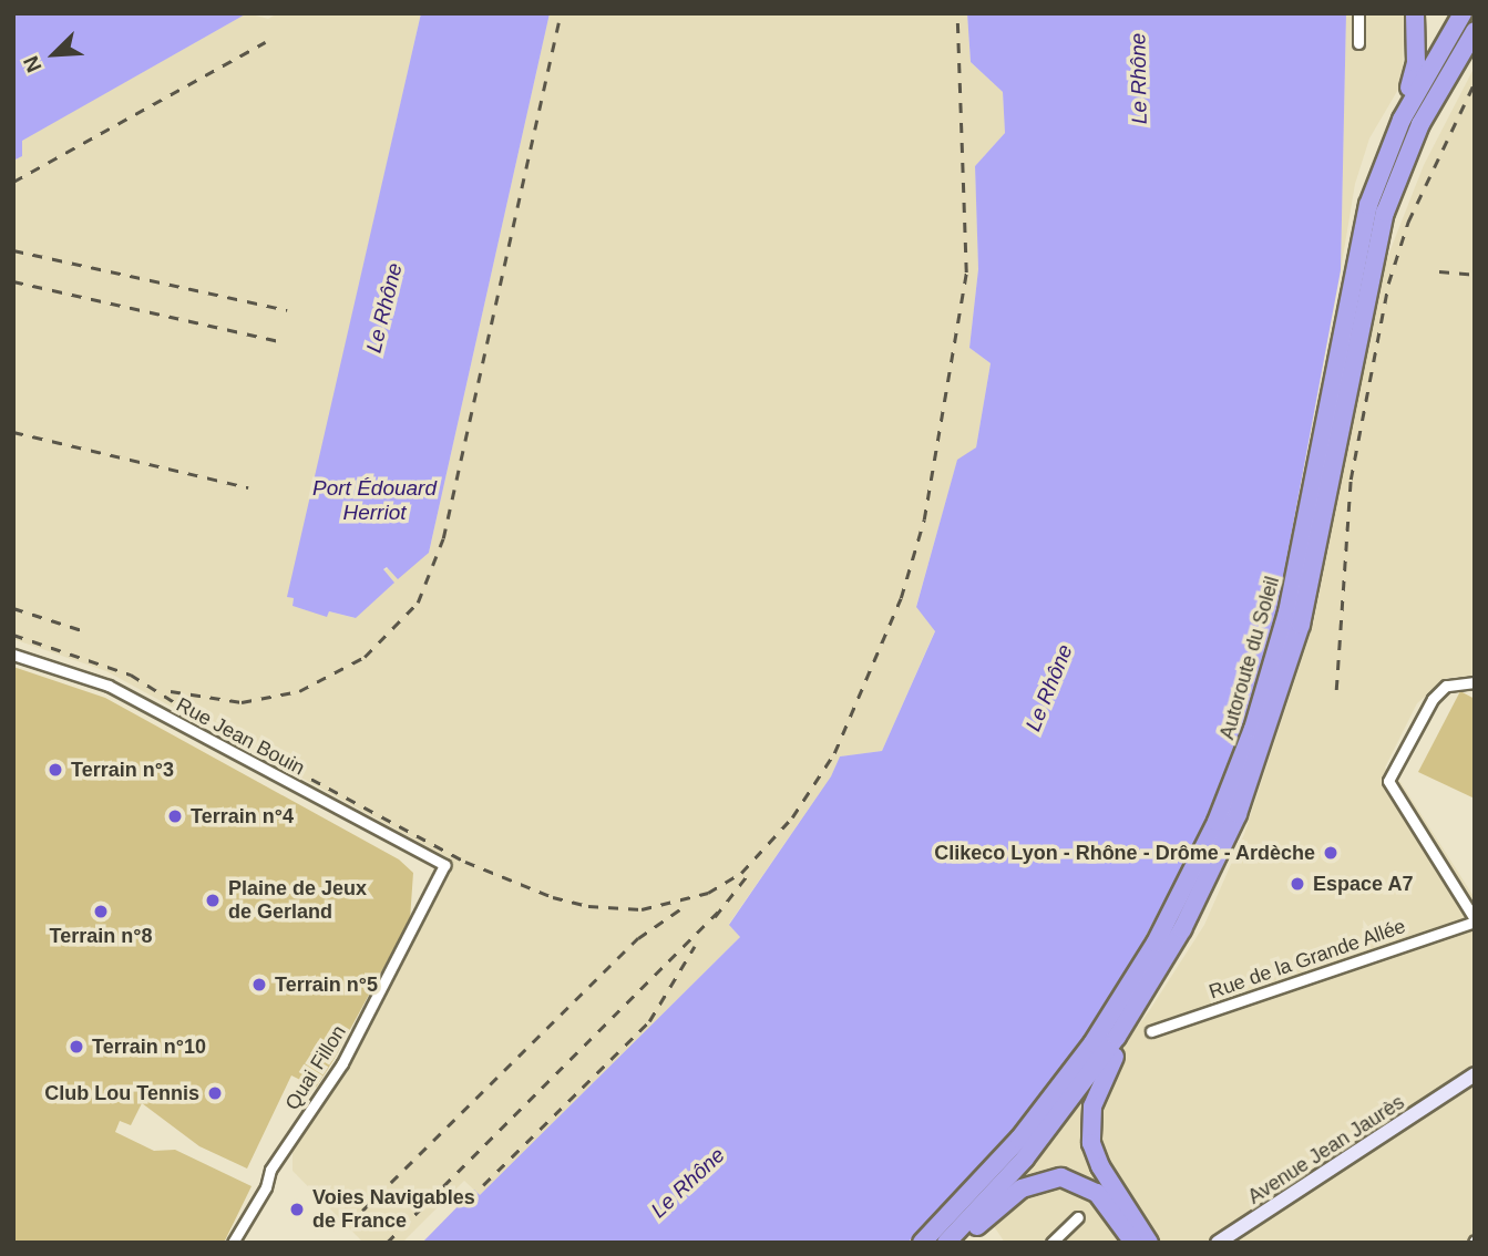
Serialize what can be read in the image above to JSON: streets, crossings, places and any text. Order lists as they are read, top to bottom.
{
  "streets": {
    "highway": ["Autoroute du Soleil"],
    "main road": ["Avenue Jean Jaurès"],
    "street": ["Rue Jean Bouin", "Rue de la Grande Allée", "Quai Fillon"]
  },
  "crossings": [
    ["Rue Jean Bouin", "Quai Fillon"]
  ],
  "water": ["Le Rhône", "Port Édouard Herriot"],
  "places": [
    "Terrain n°3",
    "Terrain n°4",
    "Clikeco Lyon - Rhône - Drôme - Ardèche",
    "Espace A7",
    "Plaine de Jeux de Gerland",
    "Terrain n°8",
    "Terrain n°5",
    "Terrain n°10",
    "Club Lou Tennis",
    "Voies Navigables de France"
  ],
  "north": "bottom left"
}
